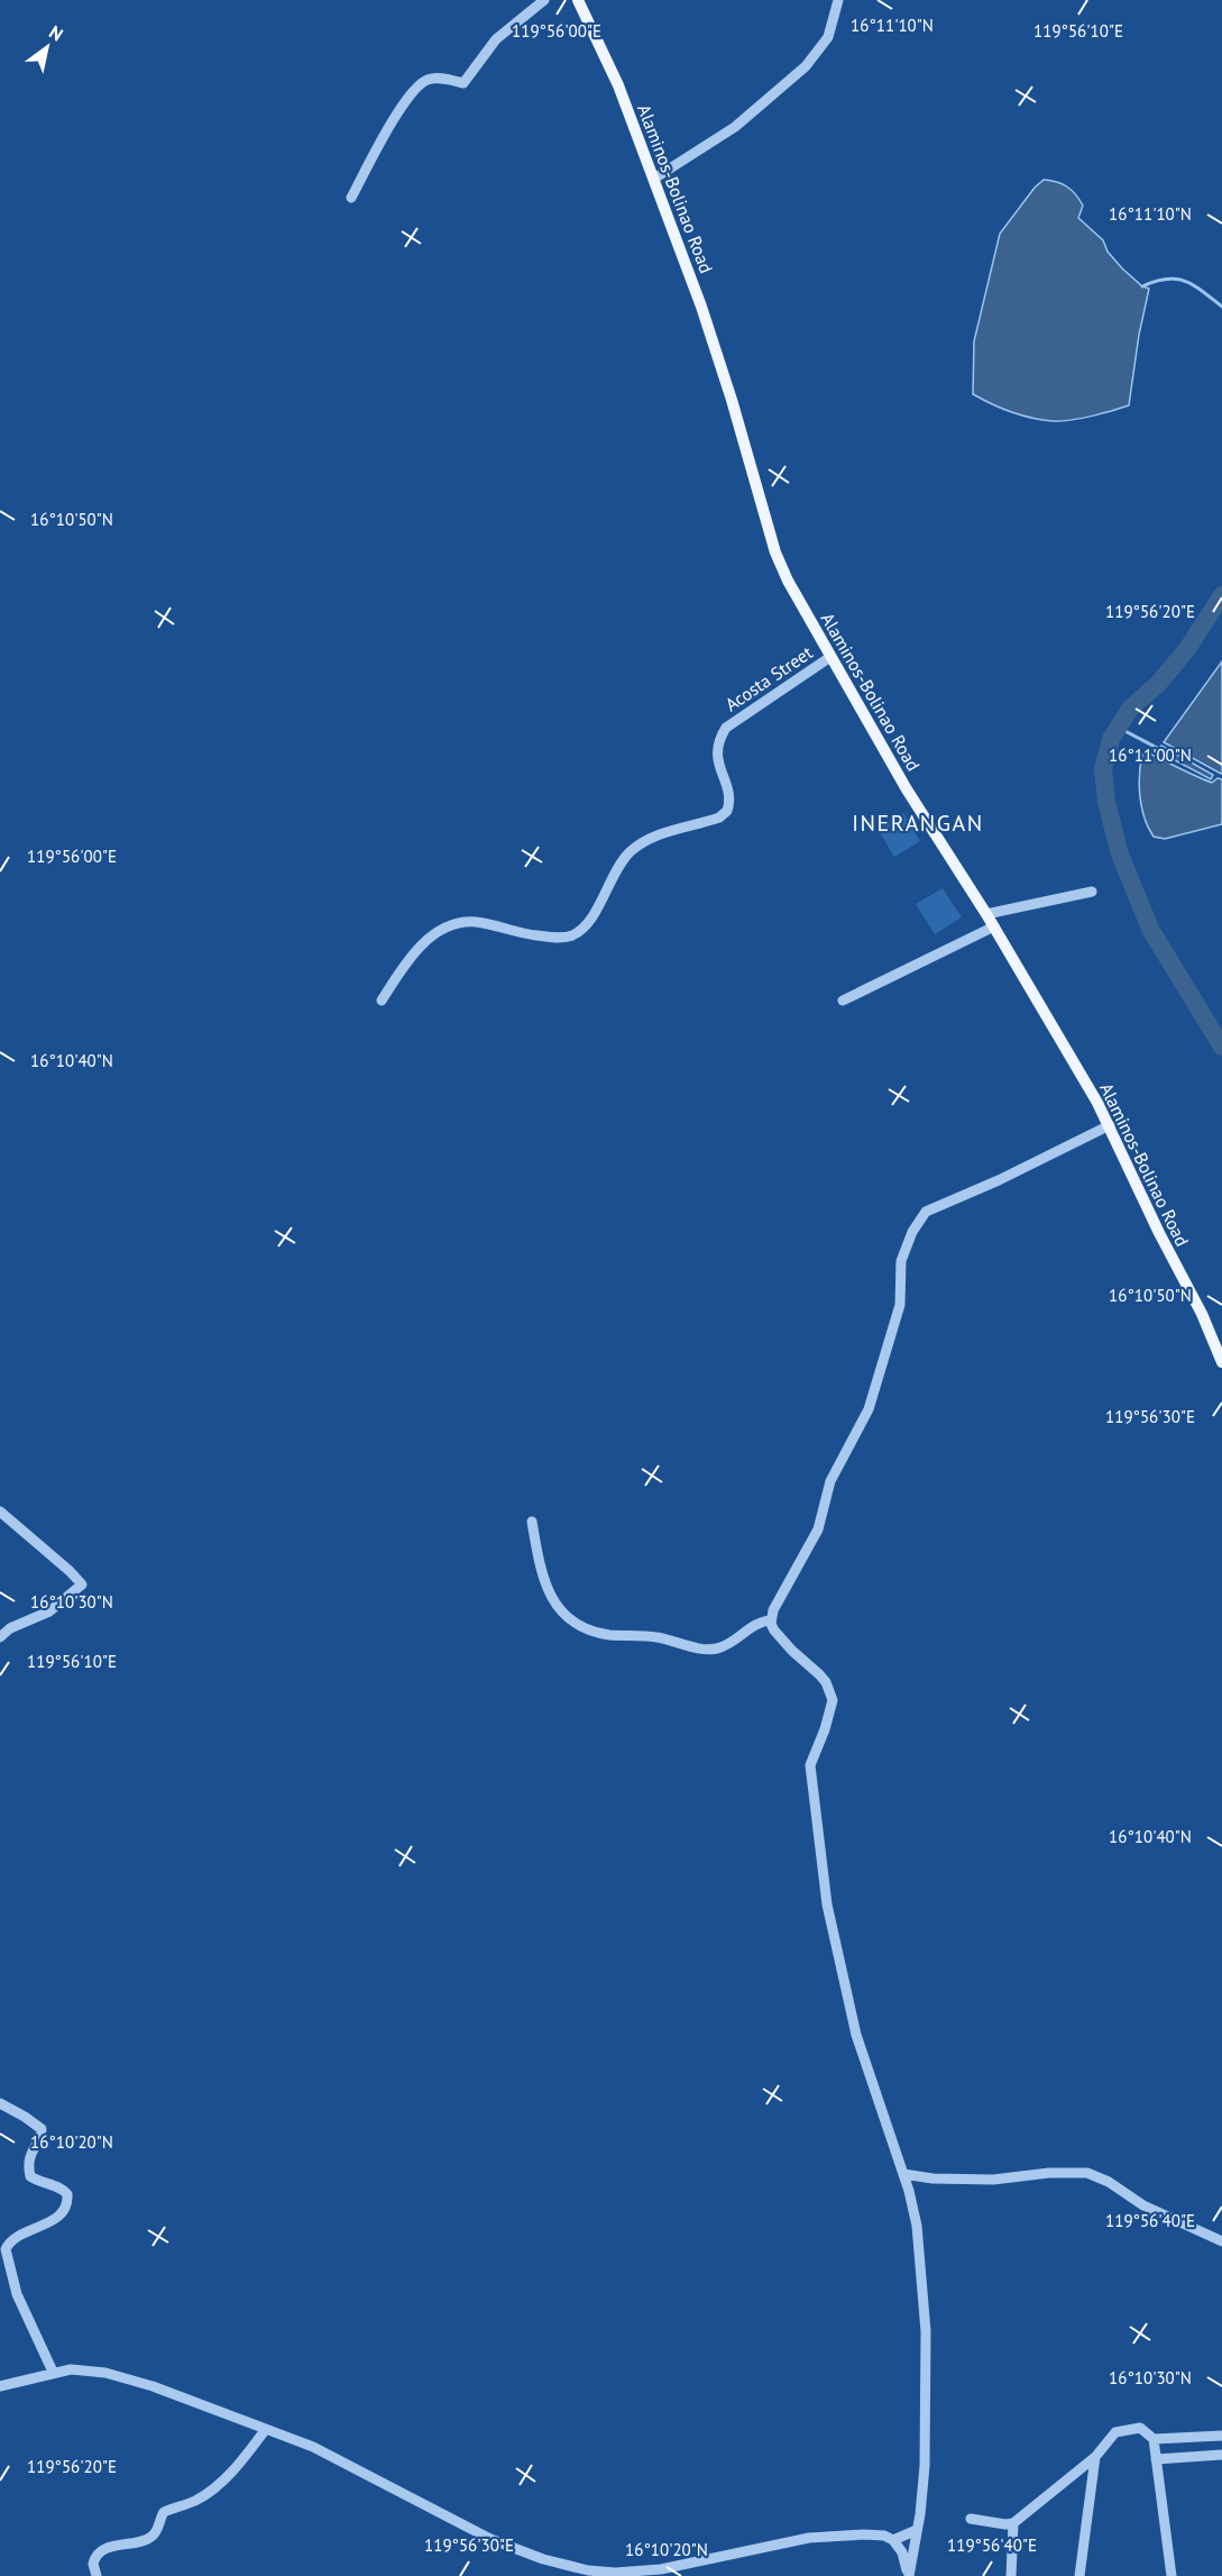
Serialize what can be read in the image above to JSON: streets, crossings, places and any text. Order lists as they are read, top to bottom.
{
  "streets": {
    "main road": ["Alaminos-Bolinao Road"],
    "street": ["Acosta Street"]
  },
  "crossings": [
    ["Alaminos-Bolinao Road", "Acosta Street"]
  ],
  "districts": ["INERANGAN"],
  "north": "top right",
  "coordinates": [
    "16°11'10\"N",
    "119°56'00\"E",
    "119°56'10\"E",
    "16°10'50\"N",
    "119°56'20\"E",
    "16°11'00\"N",
    "16°10'40\"N",
    "119°56'30\"E",
    "16°10'30\"N",
    "16°10'20\"N",
    "119°56'40\"E"
  ]
}
